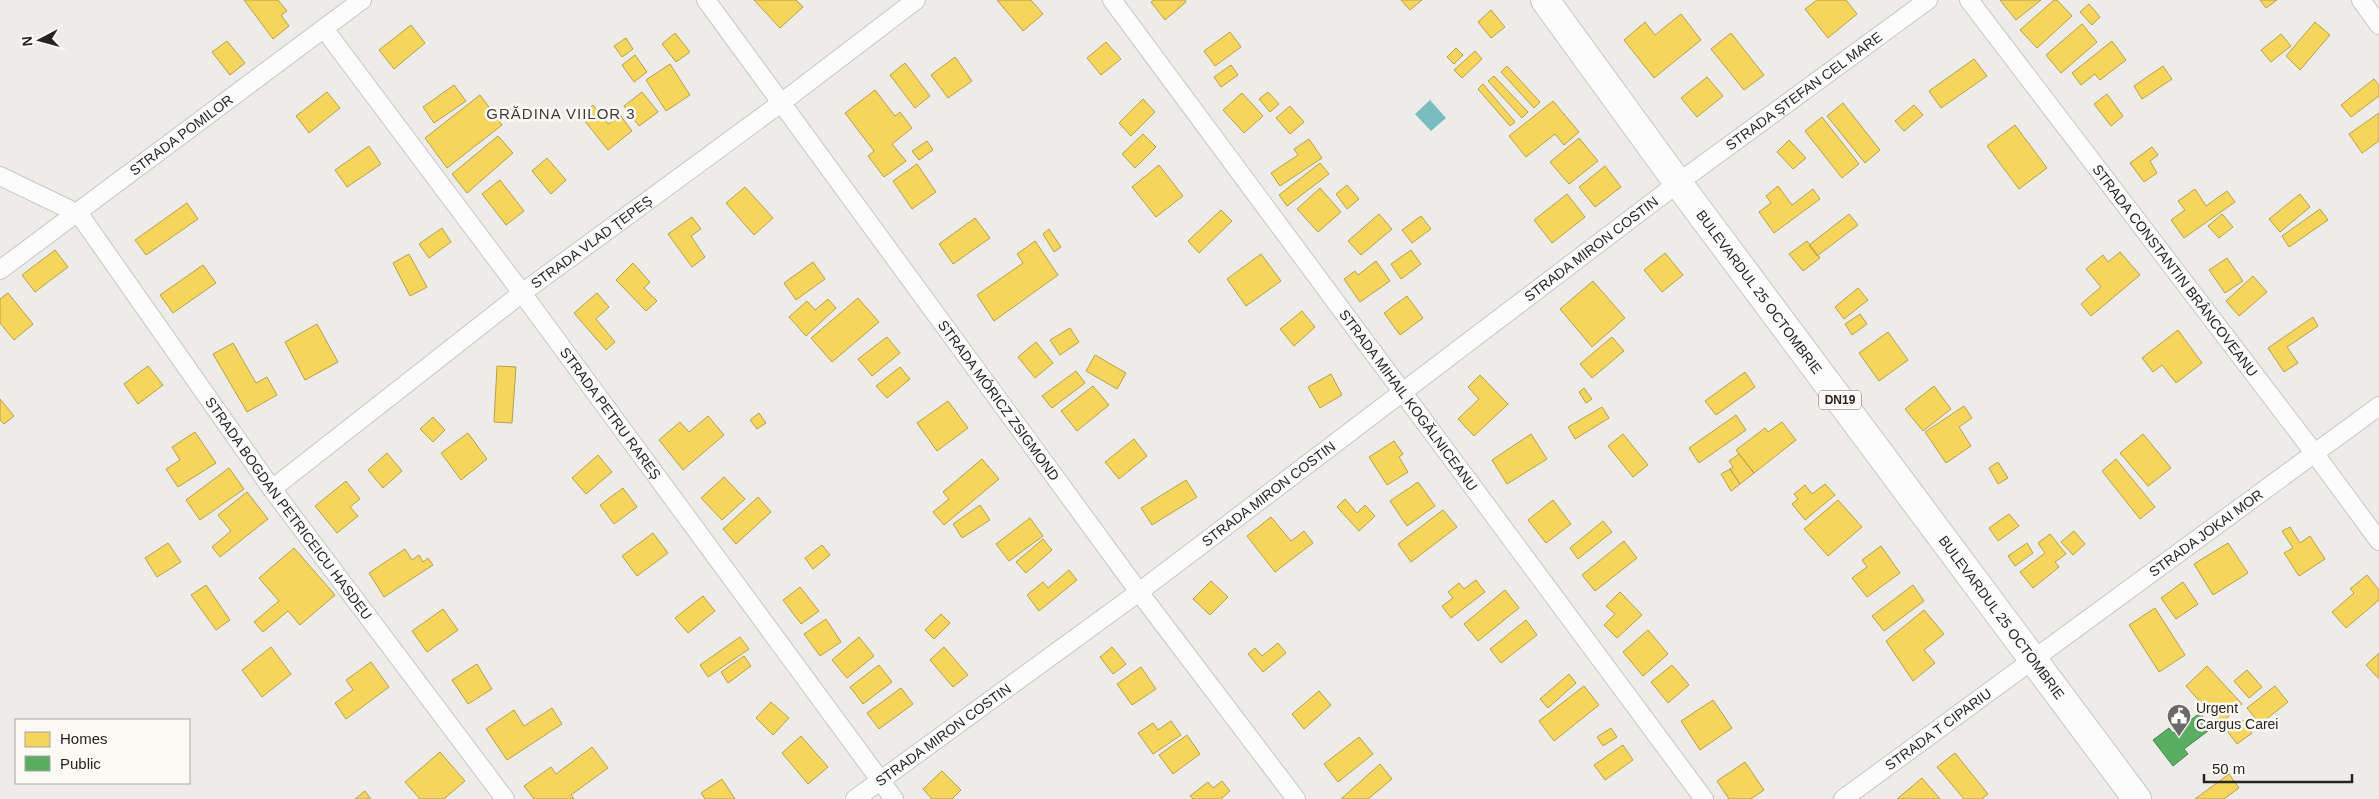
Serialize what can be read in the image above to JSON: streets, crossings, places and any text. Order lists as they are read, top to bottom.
{
  "streets": {
    "main road": ["BULEVARDUL 25 OCTOMBRIE", "DN19"],
    "street": [
      "STRADA ȘTEFAN CEL MARE",
      "STRADA POMILOR",
      "STRADA VLAD ȚEPEȘ",
      "STRADA MIRON COSTIN",
      "STRADA CONSTANTIN BRÂNCOVEANU",
      "STRADA MIHAIL KOGĂLNICEANU",
      "STRADA MÓRICZ ZSIGMOND",
      "STRADA PETRU RAREȘ",
      "STRADA BOGDAN PETRICEICU HASDEU",
      "STRADA JOKAI MOR",
      "STRADA T CIPARIU"
    ]
  },
  "crossings": [
    ["STRADA ȘTEFAN CEL MARE", "STRADA MIRON COSTIN"],
    ["STRADA ȘTEFAN CEL MARE", "BULEVARDUL 25 OCTOMBRIE"],
    ["STRADA POMILOR", "STRADA PETRU RAREȘ"],
    ["STRADA POMILOR", "STRADA BOGDAN PETRICEICU HASDEU"],
    ["STRADA VLAD ȚEPEȘ", "STRADA MÓRICZ ZSIGMOND"],
    ["STRADA VLAD ȚEPEȘ", "STRADA PETRU RAREȘ"],
    ["STRADA VLAD ȚEPEȘ", "STRADA BOGDAN PETRICEICU HASDEU"],
    ["STRADA MIRON COSTIN", "BULEVARDUL 25 OCTOMBRIE"],
    ["STRADA MIRON COSTIN", "STRADA MIHAIL KOGĂLNICEANU"],
    ["STRADA MIRON COSTIN", "STRADA MÓRICZ ZSIGMOND"],
    ["STRADA MIRON COSTIN", "STRADA PETRU RAREȘ"],
    ["STRADA CONSTANTIN BRÂNCOVEANU", "STRADA JOKAI MOR"],
    ["BULEVARDUL 25 OCTOMBRIE", "STRADA JOKAI MOR"],
    ["BULEVARDUL 25 OCTOMBRIE", "STRADA T CIPARIU"],
    ["STRADA JOKAI MOR", "STRADA T CIPARIU"]
  ],
  "districts": ["GRĂDINA VIILOR 3"],
  "places": {
    "public building": ["Urgent Cargus Carei"]
  },
  "legend": ["Homes", "Public"],
  "scale_bar": "50 m",
  "north": "left"
}
